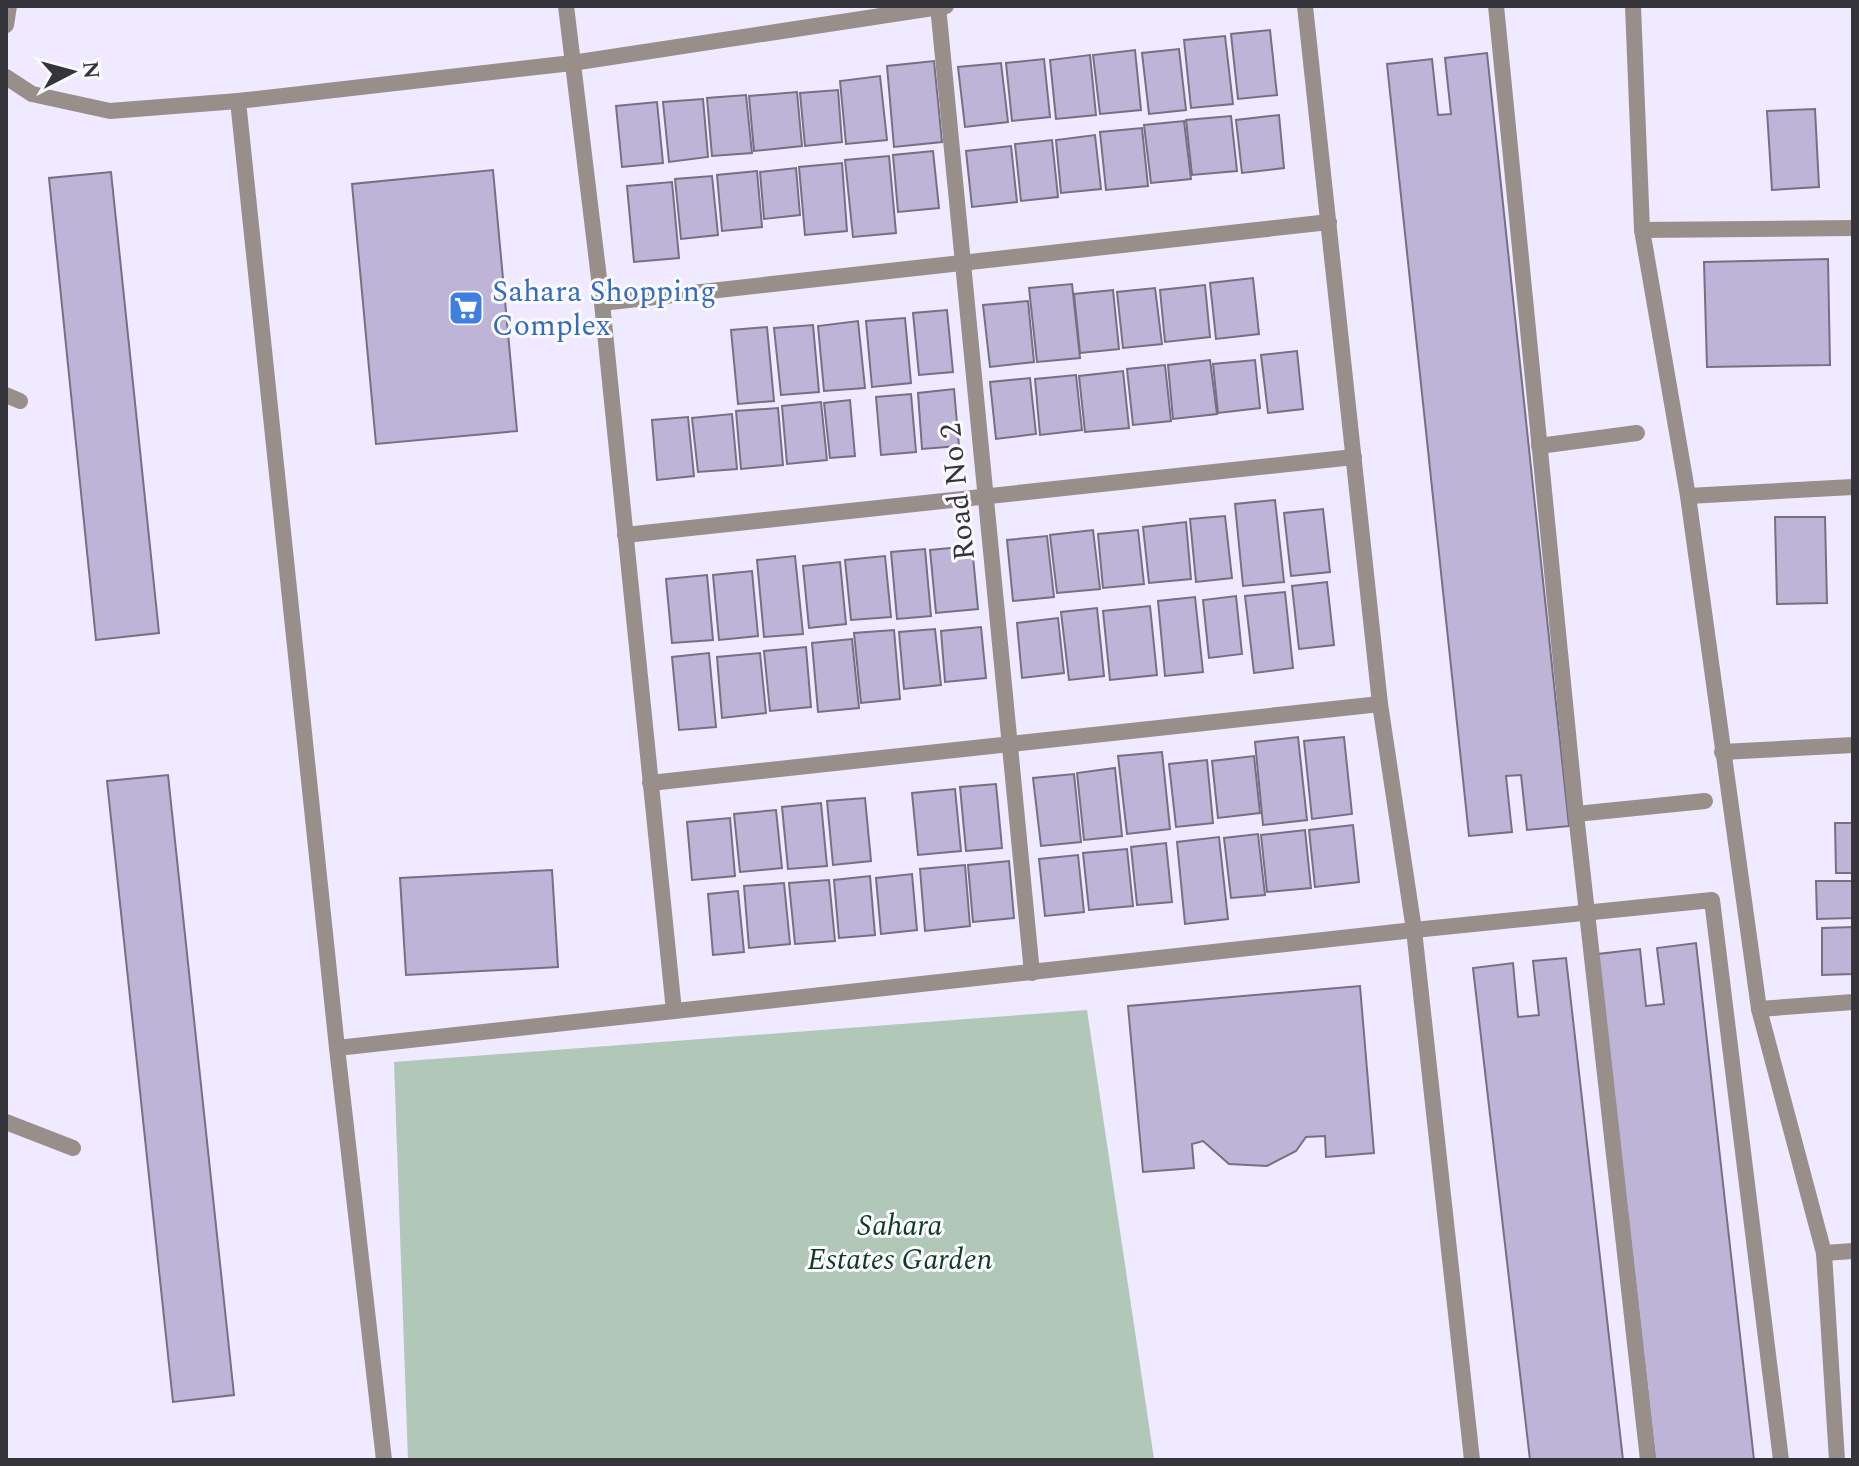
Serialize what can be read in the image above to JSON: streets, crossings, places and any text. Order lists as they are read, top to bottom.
{
  "streets": {
    "street": ["Road No 2"]
  },
  "parks": ["Sahara Estates Garden"],
  "places": {
    "supermarket": ["Sahara Shopping Complex"]
  },
  "north": "right"
}
